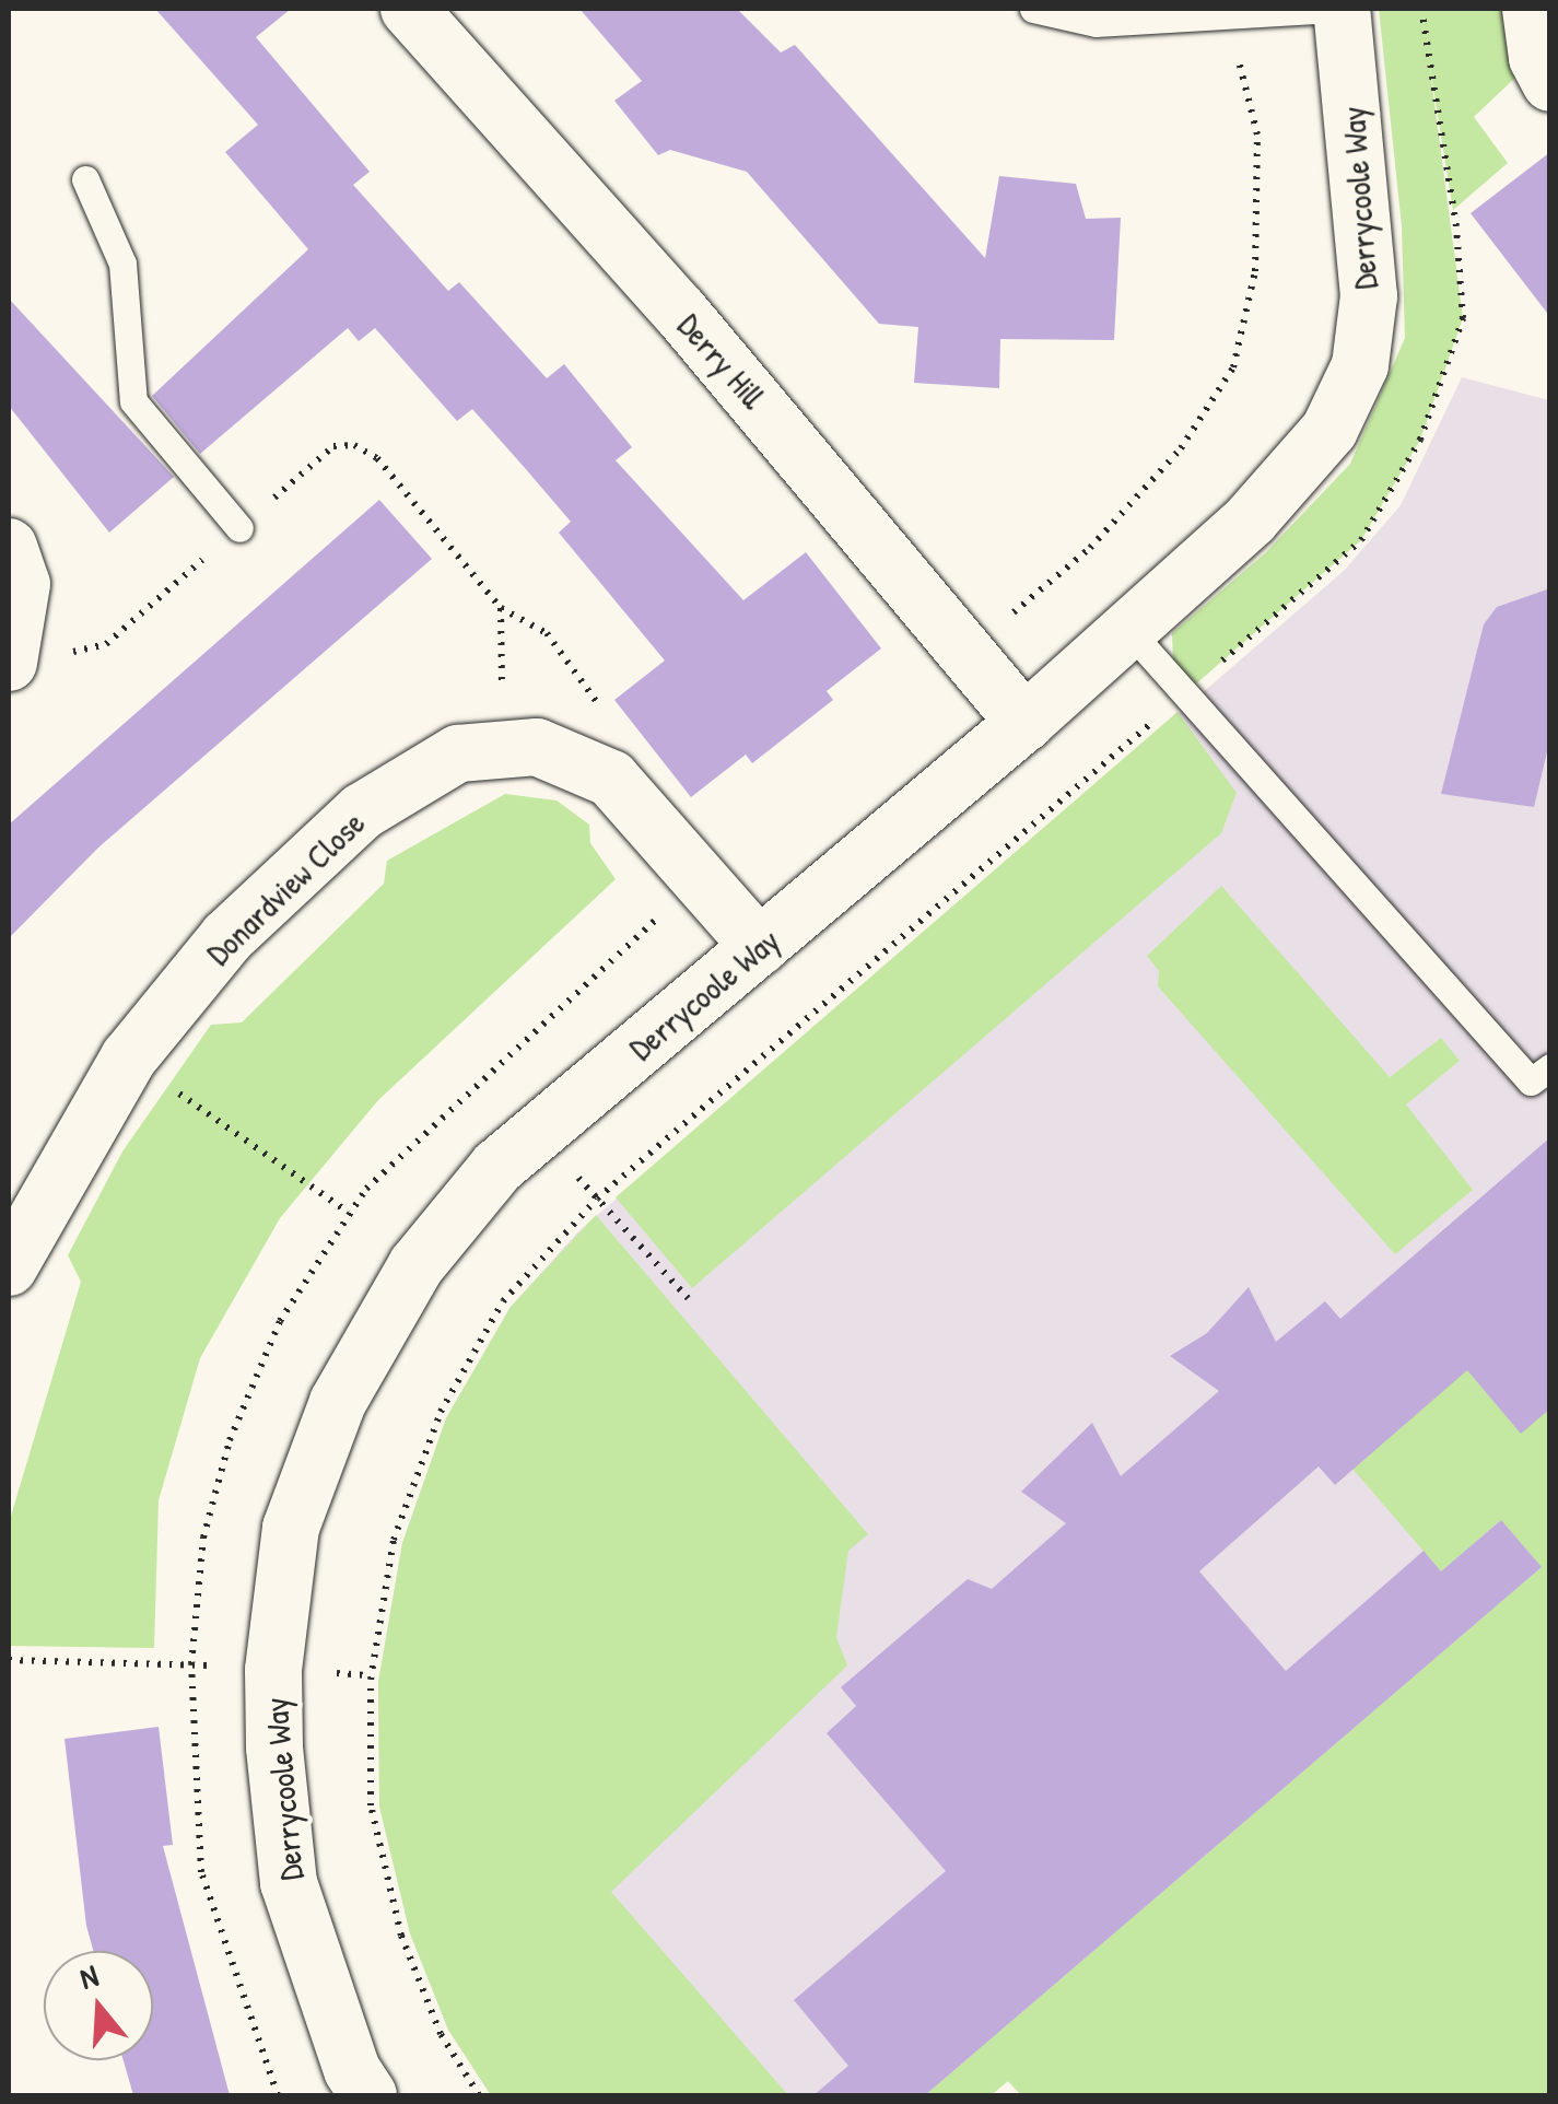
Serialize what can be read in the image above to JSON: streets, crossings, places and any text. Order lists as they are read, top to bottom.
{
  "streets": {
    "street": ["Derrycoole Way", "Derry Hill", "Donardview Close"]
  },
  "crossings": [
    ["Derrycoole Way", "Derry Hill"],
    ["Derrycoole Way", "Donardview Close"]
  ],
  "north": "top"
}
